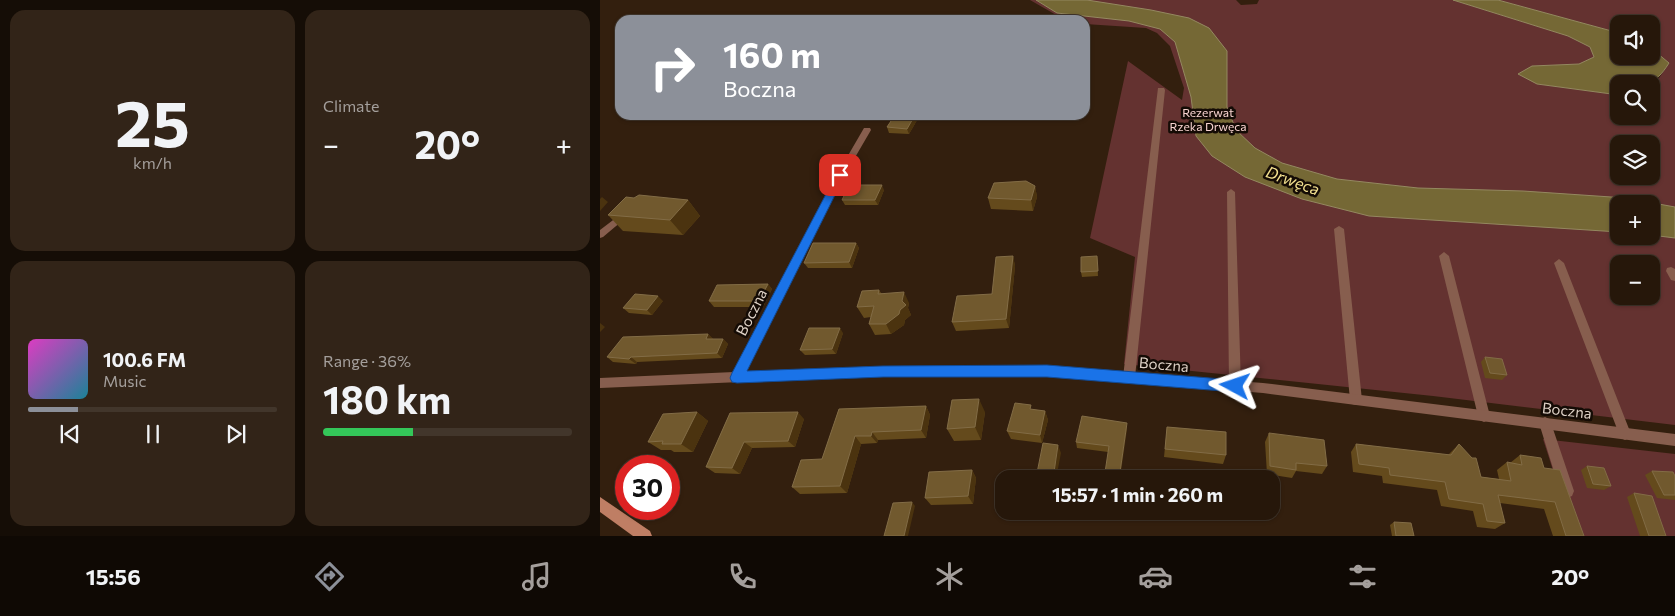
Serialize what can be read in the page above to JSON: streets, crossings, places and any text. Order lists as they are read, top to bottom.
{
  "streets": {
    "street": ["Boczna"]
  },
  "water": ["Drwęca"],
  "parks": ["Rezerwat Rzeka Drwęca"],
  "page": {
    "tile": [
      ["25", "km/h"],
      "Climate",
      ["Range · 36%", "180 km"]
    ],
    "map_buttons": ["+", "−"],
    "turn": ["160 m", "Boczna"],
    "heat": ["−", "20°", "+"],
    "song": ["100.6 FM", "Music"],
    "limit": "30",
    "trip": "15:57 · 1 min · 260 m",
    "tabs": ["15:56", "20°"]
  }
}
